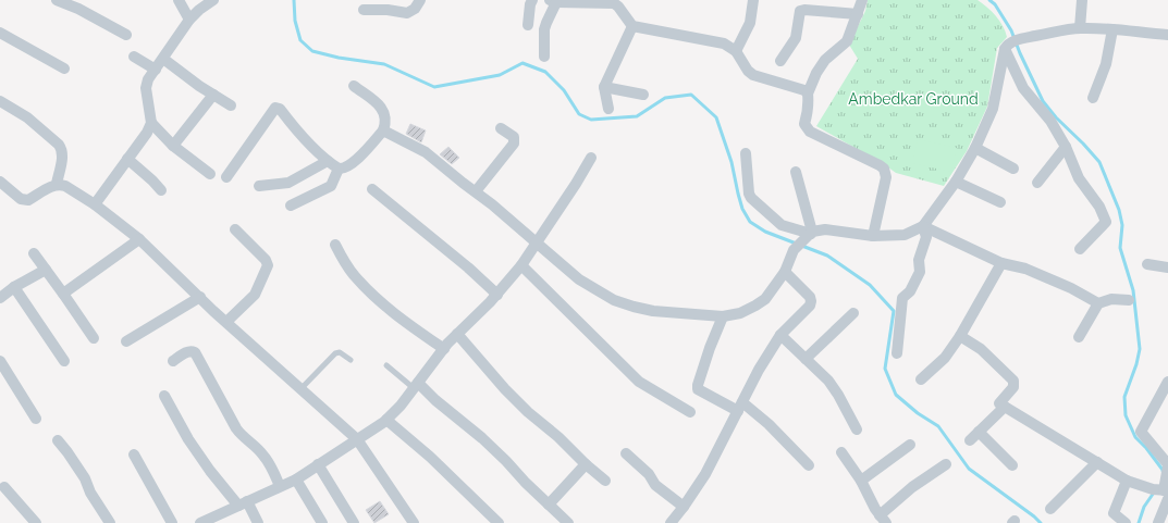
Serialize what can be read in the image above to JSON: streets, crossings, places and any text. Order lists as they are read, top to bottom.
{
  "parks": ["Ambedkar Ground"]
}
